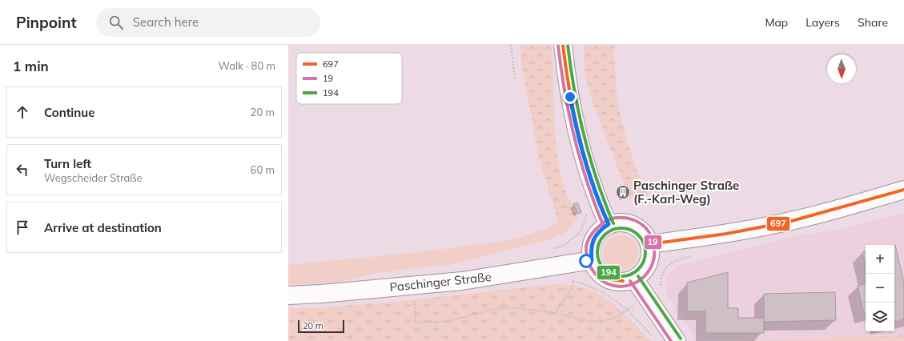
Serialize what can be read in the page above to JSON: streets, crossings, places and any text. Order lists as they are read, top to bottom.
{
  "streets": {
    "street": ["Paschinger Straße"]
  },
  "places": {
    "building": ["Paschinger Straße (F.-Karl-Weg)"]
  },
  "lines": ["transit line 697", "transit line 194", "transit line 19"],
  "legend": ["697", "19", "194"],
  "scale_bar": "20 m",
  "north": "bottom",
  "page": {
    "header": "Pinpoint",
    "search": "Search here",
    "nav": ["Map", "Layers", "Share"],
    "heading": ["1 min", "Walk · 80 m"],
    "list": [
      ["Continue", "20 m"],
      ["Turn left", "Wegscheider Straße", "60 m"],
      "Arrive at destination"
    ],
    "map_buttons": ["+", "−"],
    "scale": "20 m"
  }
}
